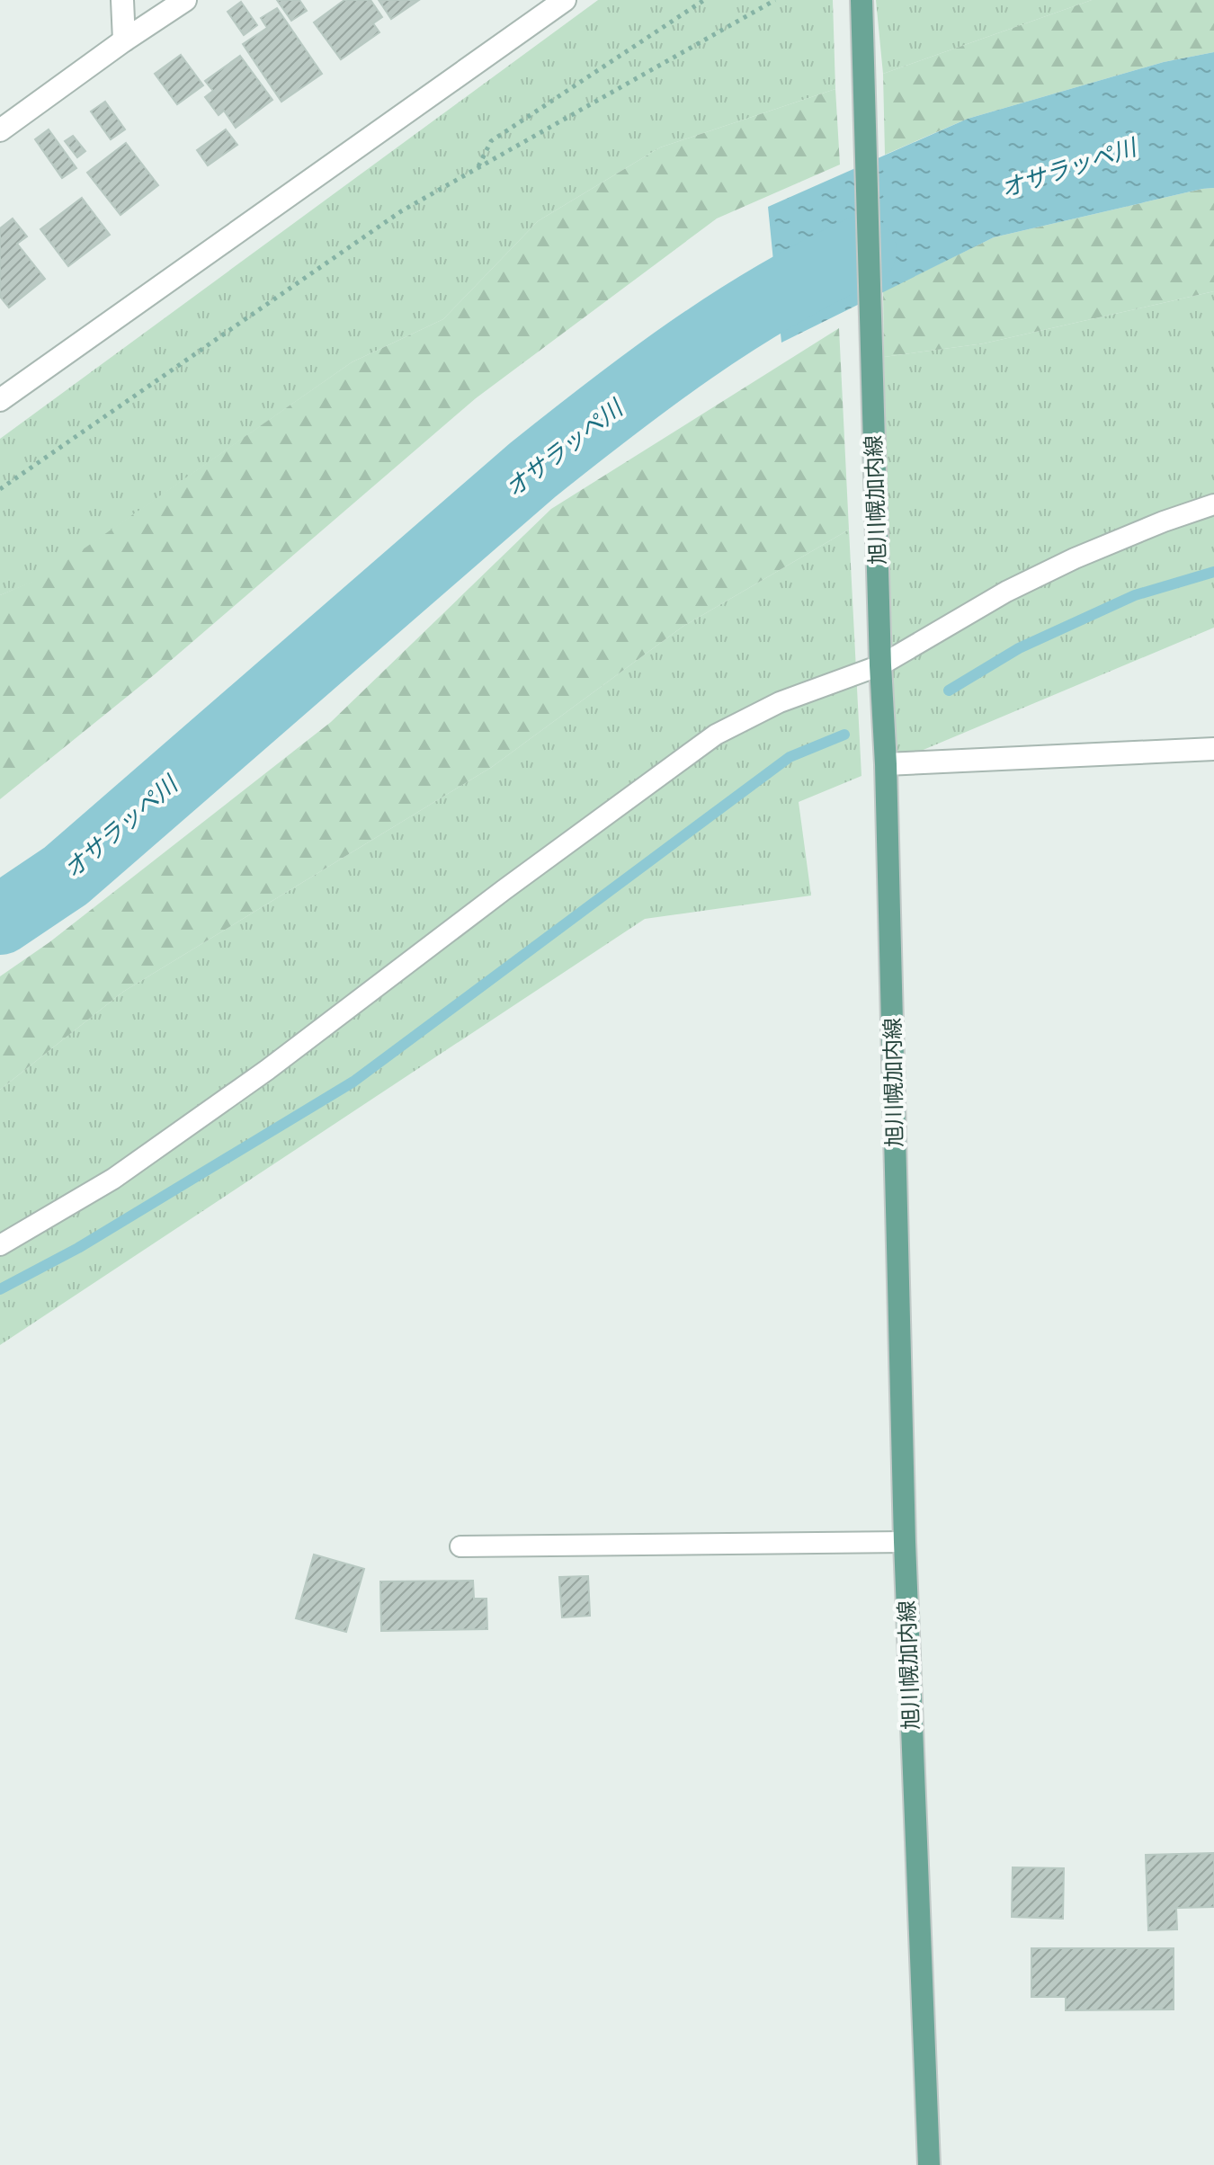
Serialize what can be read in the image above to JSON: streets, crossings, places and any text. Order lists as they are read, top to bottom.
{
  "streets": {
    "main road": ["旭川幌加内線"]
  },
  "water": ["オサラッペ川"]
}
